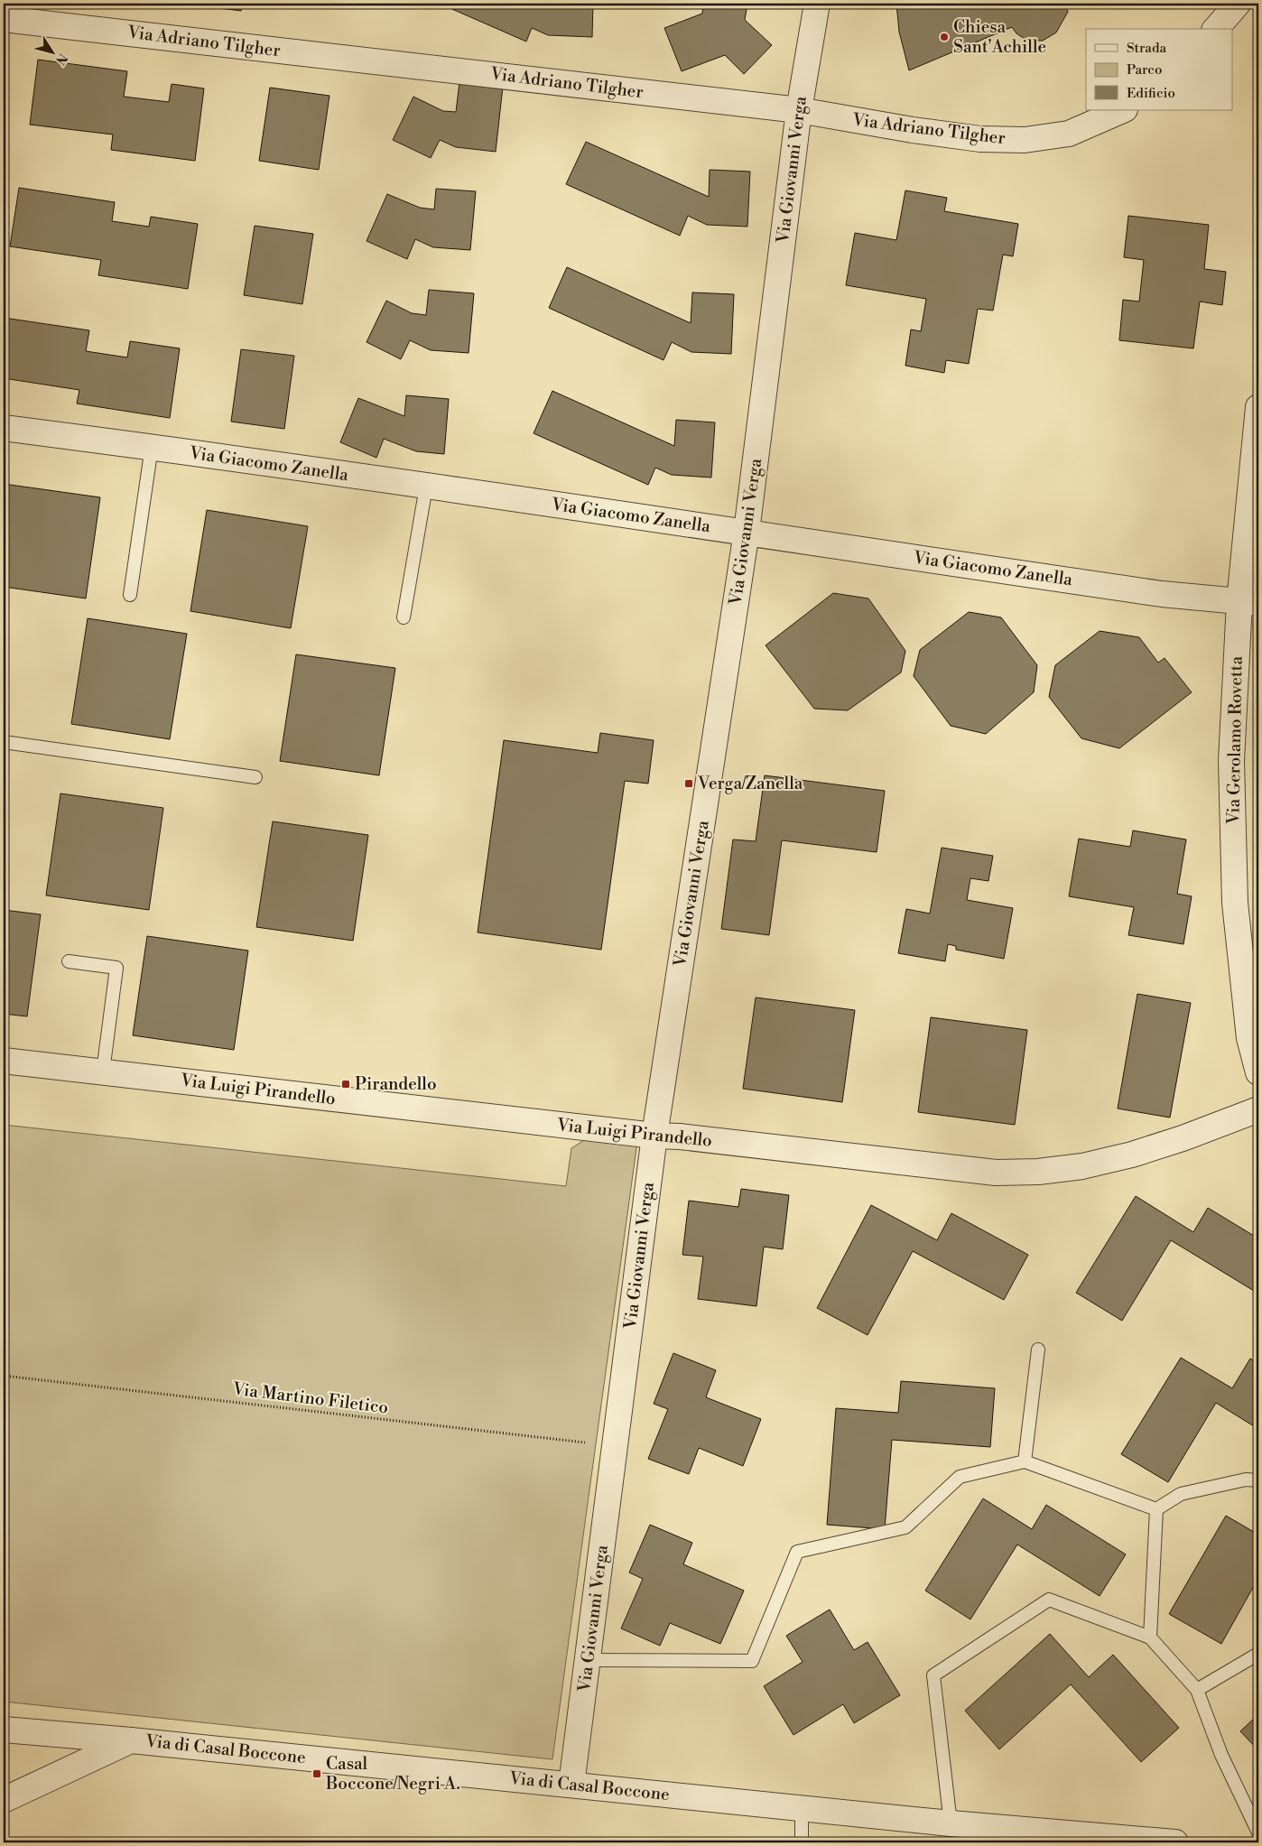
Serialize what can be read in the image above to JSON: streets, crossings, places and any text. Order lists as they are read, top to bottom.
{
  "streets": {
    "street": [
      "Via Adriano Tilgher",
      "Via Giovanni Verga",
      "Via Giacomo Zanella",
      "Via Gerolamo Rovetta",
      "Via Luigi Pirandello",
      "Via di Casal Boccone"
    ],
    "path": ["Via Martino Filetico"]
  },
  "crossings": [
    ["Via Adriano Tilgher", "Via Giovanni Verga"],
    ["Via Giovanni Verga", "Via Giacomo Zanella"],
    ["Via Giovanni Verga", "Via Luigi Pirandello"],
    ["Via Giovanni Verga", "Via Martino Filetico"],
    ["Via Giovanni Verga", "Via di Casal Boccone"],
    ["Via Giacomo Zanella", "Via Gerolamo Rovetta"]
  ],
  "places": {
    "other": ["Chiesa Sant'Achille"],
    "transit": ["Verga/Zanella", "Pirandello", "Casal Boccone/Negri A."]
  },
  "legend": ["Strada", "Parco", "Edificio"],
  "north": "bottom right"
}
